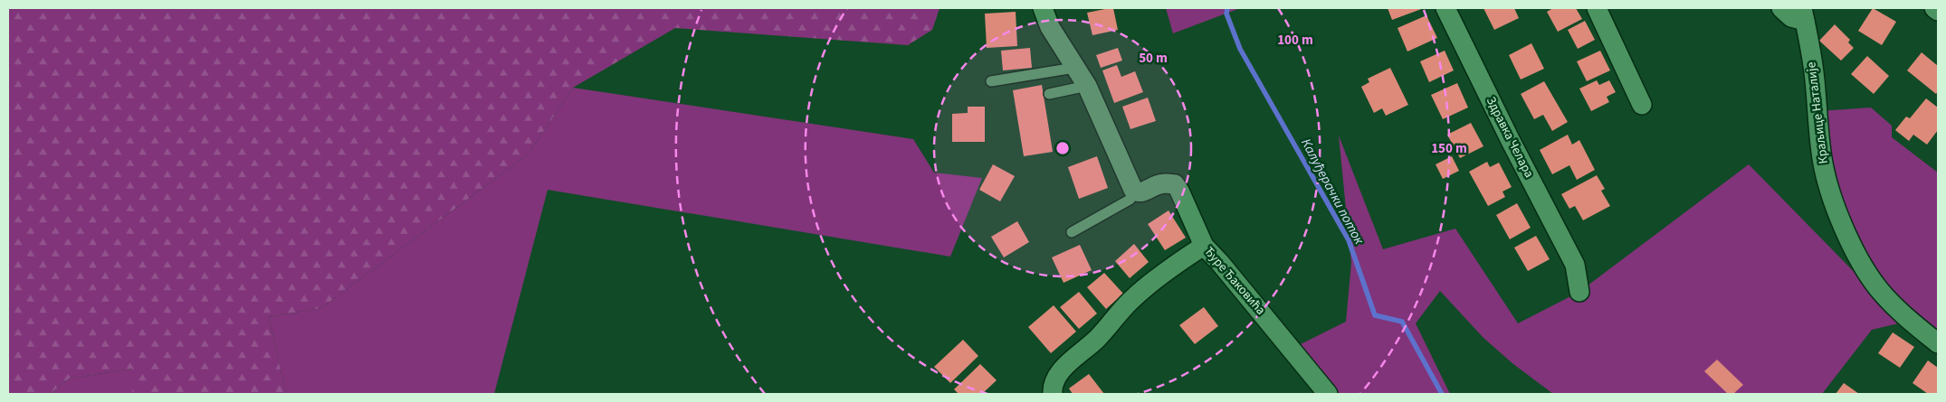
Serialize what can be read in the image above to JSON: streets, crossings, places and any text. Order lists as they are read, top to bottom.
{
  "streets": {
    "street": ["Краљице Наталије", "Здравка Челара", "Ђуре Ђаковића"]
  },
  "water": ["Калуђерачки поток"],
  "rings": ["100 m", "50 m", "150 m"]
}
